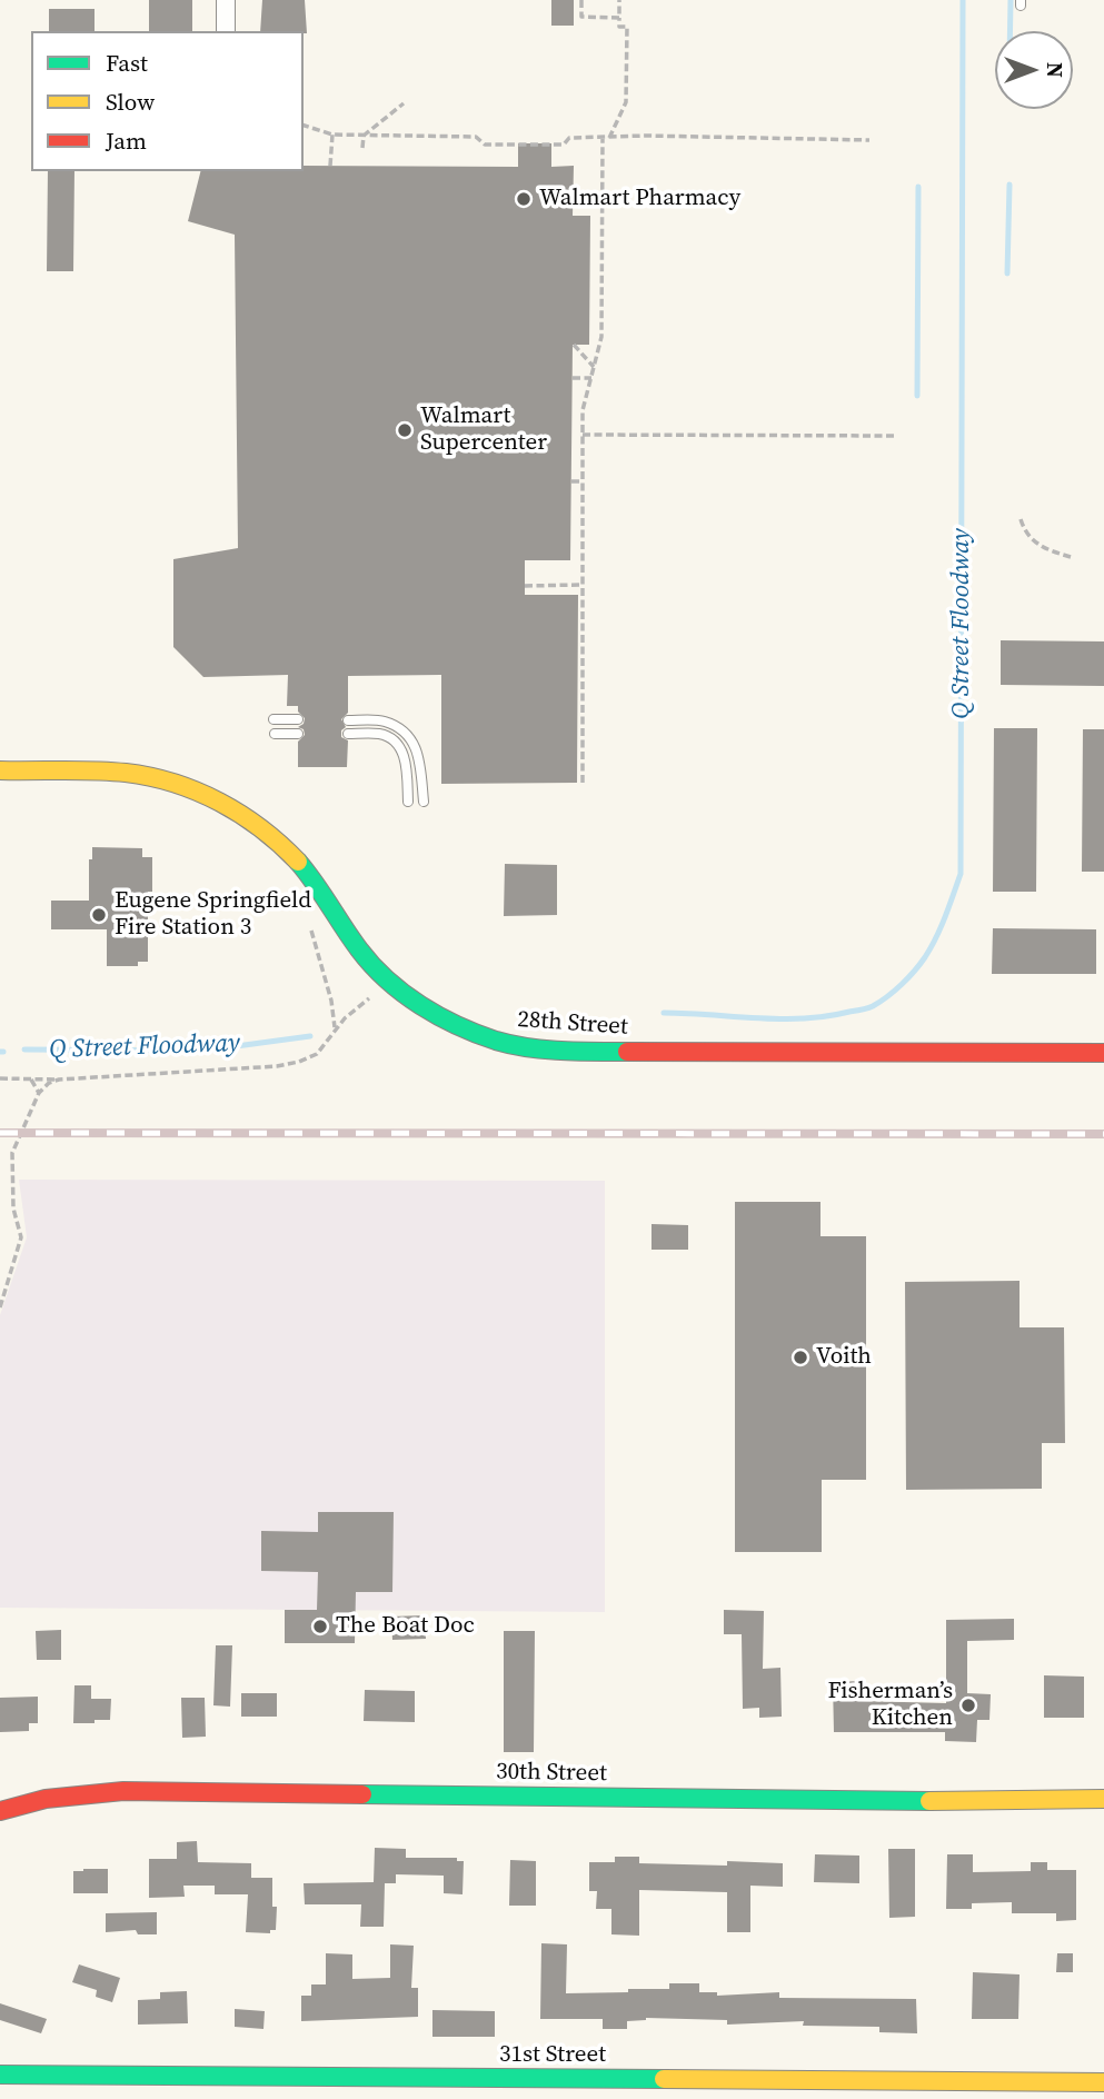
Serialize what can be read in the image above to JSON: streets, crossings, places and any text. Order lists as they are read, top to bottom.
{
  "streets": {
    "street": ["28th Street", "30th Street", "31st Street"]
  },
  "water": ["Q Street Floodway"],
  "places": [
    "Walmart Pharmacy",
    "Walmart Supercenter",
    "Eugene Springfield Fire Station 3",
    "Voith",
    "The Boat Doc",
    "Fisherman’s Kitchen"
  ],
  "legend": ["Fast", "Slow", "Jam"],
  "north": "right"
}
